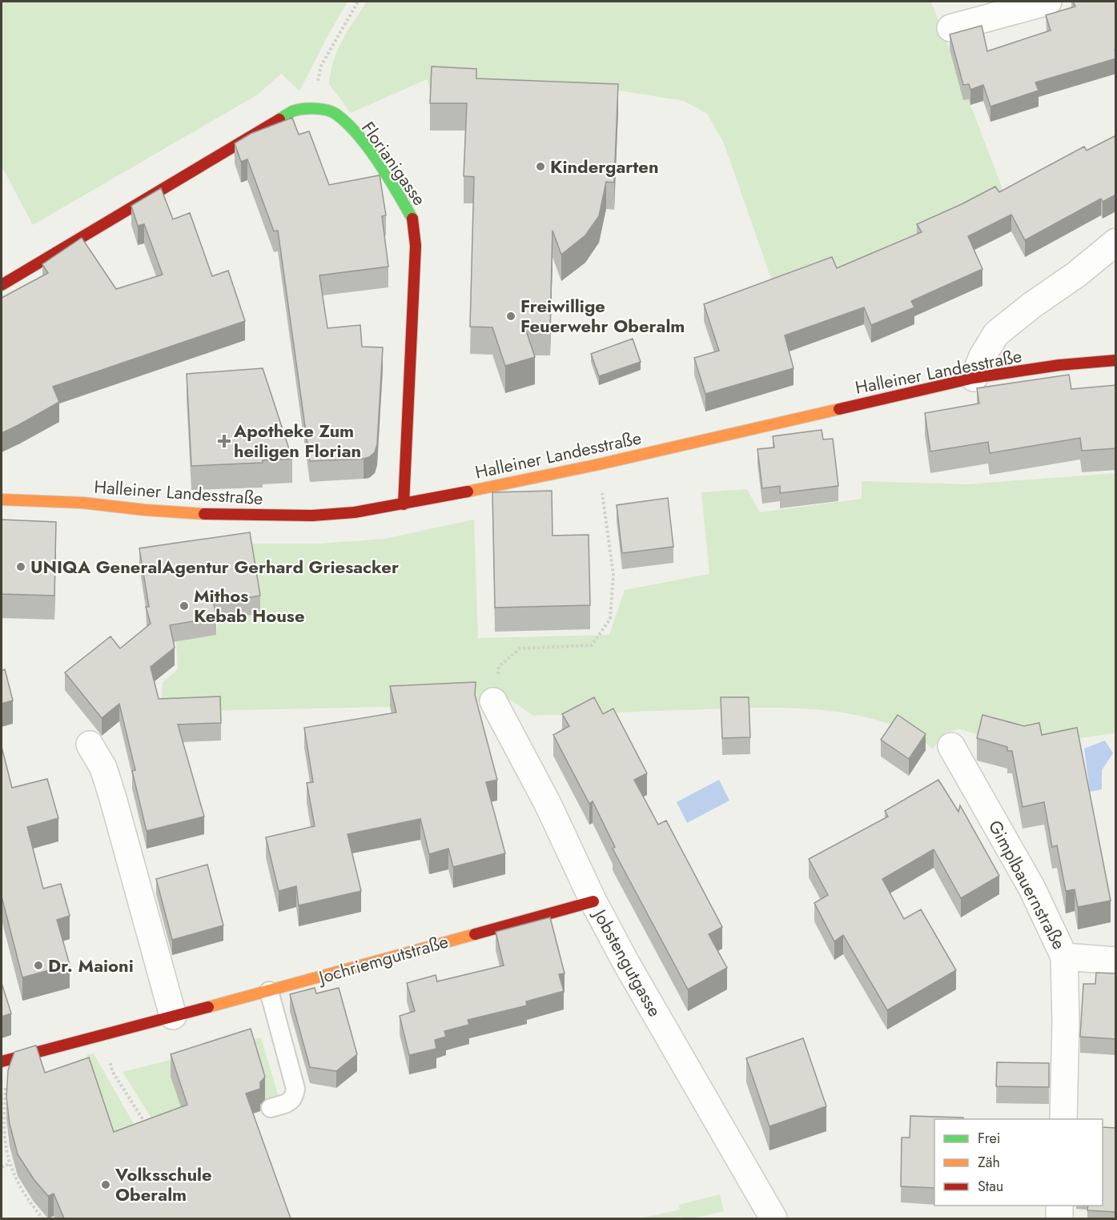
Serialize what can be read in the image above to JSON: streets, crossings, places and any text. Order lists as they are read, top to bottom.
{
  "streets": {
    "street": [
      "Florianigasse",
      "Halleiner Landesstraße",
      "Gimplbauernstraße",
      "Jochriemgutstraße",
      "Jobstengutgasse"
    ]
  },
  "crossings": [
    ["Florianigasse", "Halleiner Landesstraße"],
    ["Jochriemgutstraße", "Jobstengutgasse"]
  ],
  "places": {
    "other": [
      "Kindergarten",
      "Freiwillige Feuerwehr Oberalm",
      "UNIQA GeneralAgentur Gerhard Griesacker",
      "Mithos Kebab House",
      "Dr. Maioni",
      "Volksschule Oberalm"
    ],
    "health": ["Apotheke Zum heiligen Florian"]
  },
  "legend": ["Frei", "Zäh", "Stau"]
}
